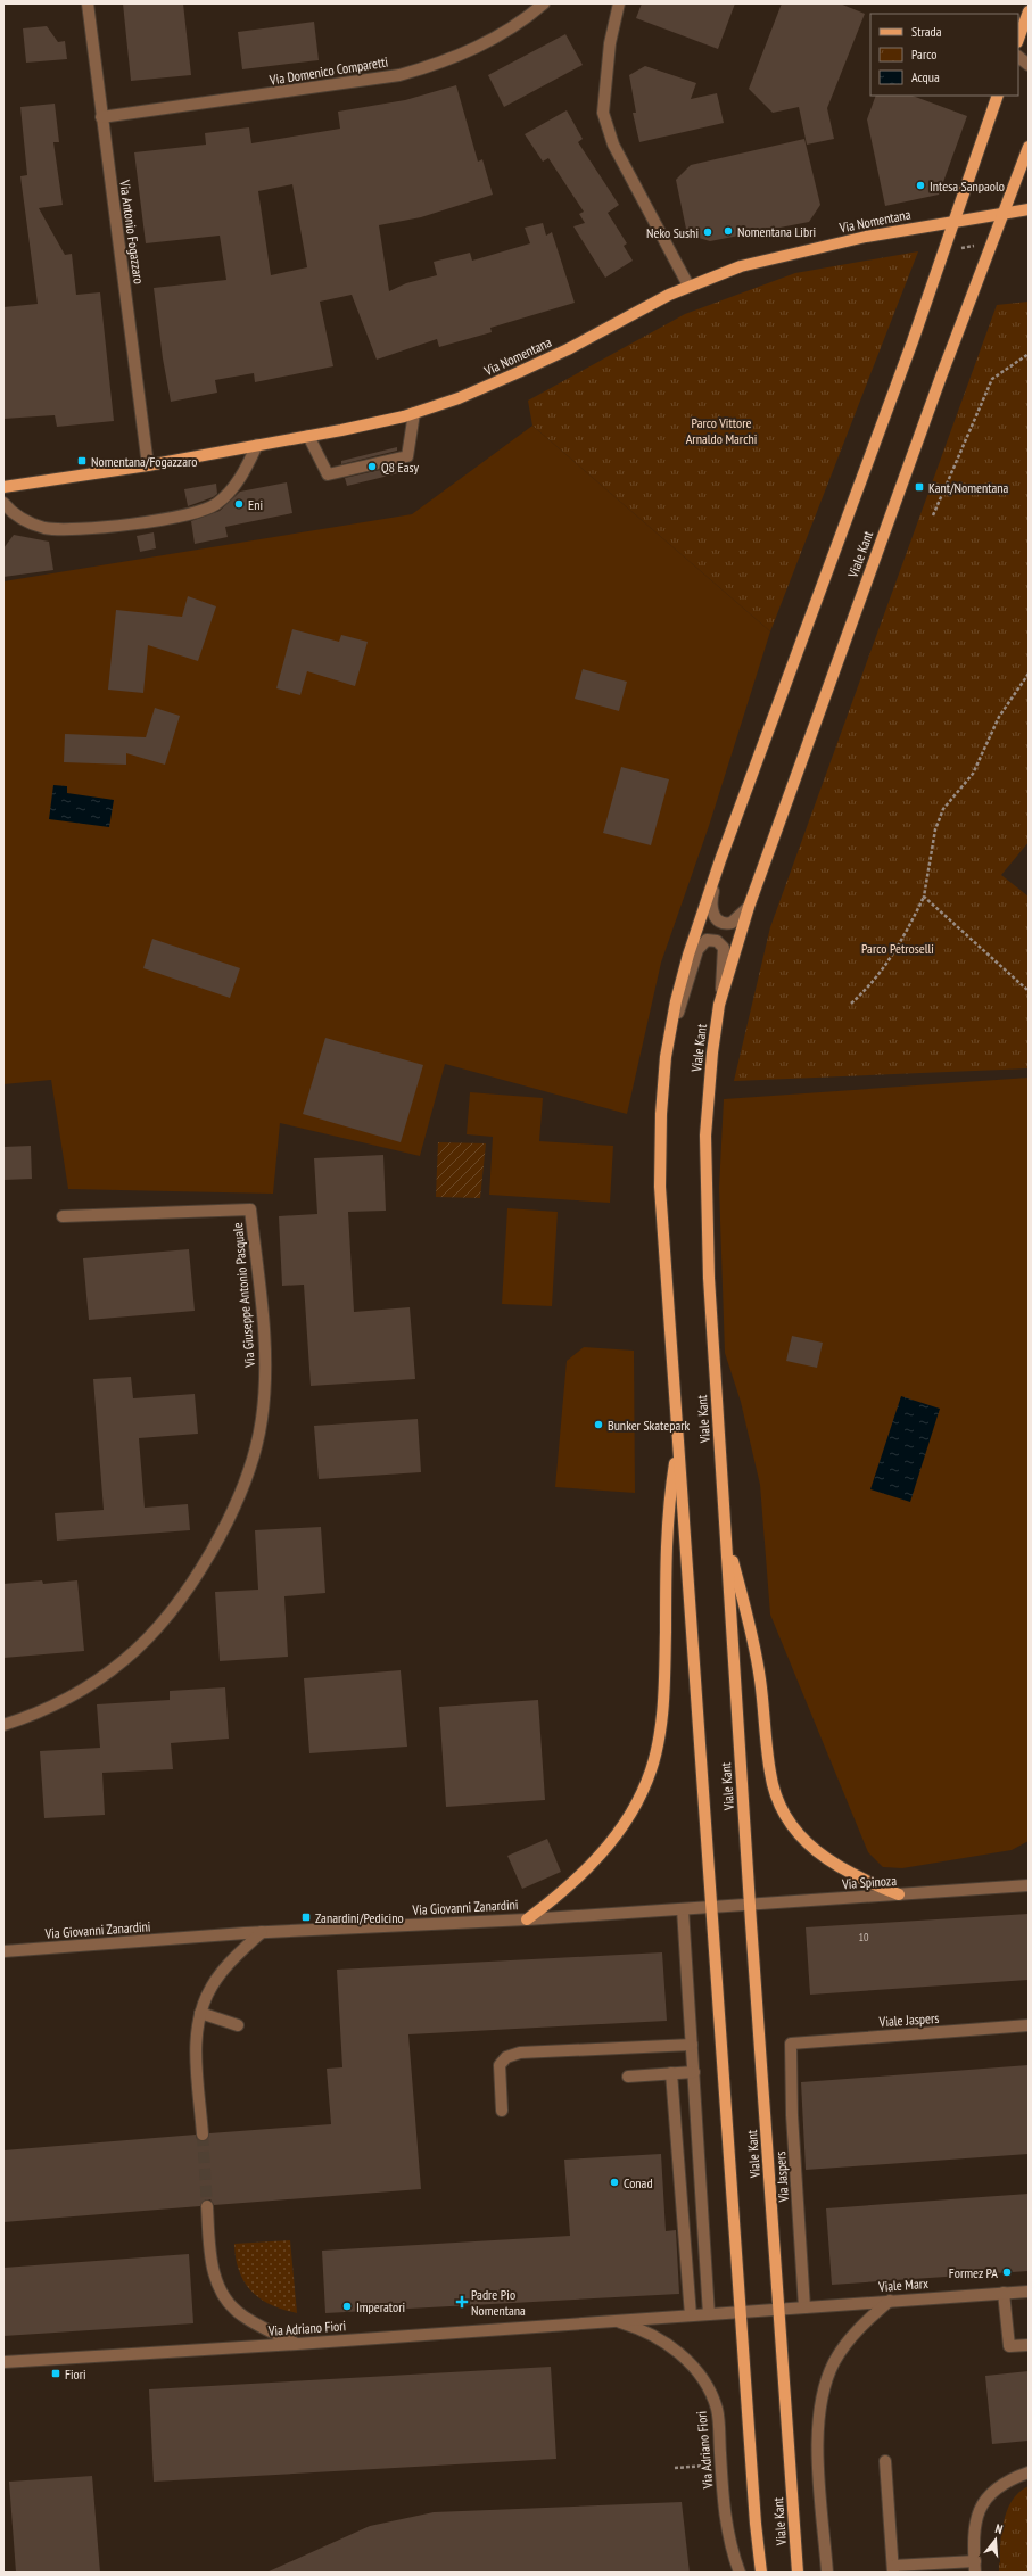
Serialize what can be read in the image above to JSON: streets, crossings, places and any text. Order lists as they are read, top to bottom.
{
  "streets": {
    "main road": ["Via Nomentana", "Viale Kant"],
    "street": [
      "Via Domenico Comparetti",
      "Via Antonio Fogazzaro",
      "Via Giuseppe Antonio Pasquale",
      "Via Spinoza",
      "Via Giovanni Zanardini",
      "Viale Jaspers",
      "Via Jaspers",
      "Viale Marx",
      "Via Adriano Fiori"
    ]
  },
  "crossings": [
    ["Via Domenico Comparetti", "Via Antonio Fogazzaro"],
    ["Via Nomentana", "Via Antonio Fogazzaro"],
    ["Via Nomentana", "Viale Kant"],
    ["Viale Kant", "Via Spinoza"],
    ["Viale Kant", "Via Giovanni Zanardini"],
    ["Viale Kant", "Viale Marx"],
    ["Viale Kant", "Via Adriano Fiori"],
    ["Via Spinoza", "Via Giovanni Zanardini"],
    ["Viale Jaspers", "Via Jaspers"],
    ["Via Jaspers", "Viale Marx"],
    ["Viale Marx", "Via Adriano Fiori"]
  ],
  "parks": ["Parco Vittore Arnaldo Marchi", "Parco Petroselli"],
  "places": {
    "other": [
      "Intesa Sanpaolo",
      "Nomentana Libri",
      "Neko Sushi",
      "Q8 Easy",
      "Eni",
      "Bunker Skatepark",
      "Conad",
      "Formez PA",
      "Imperatori"
    ],
    "transit": [
      "Nomentana/Fogazzaro",
      "Kant/Nomentana",
      "Zanardini/Pedicino",
      "Fiori"
    ],
    "health": ["Padre Pio Nomentana"]
  },
  "house_numbers": ["10"],
  "legend": ["Strada", "Parco", "Acqua"],
  "north": "top"
}
